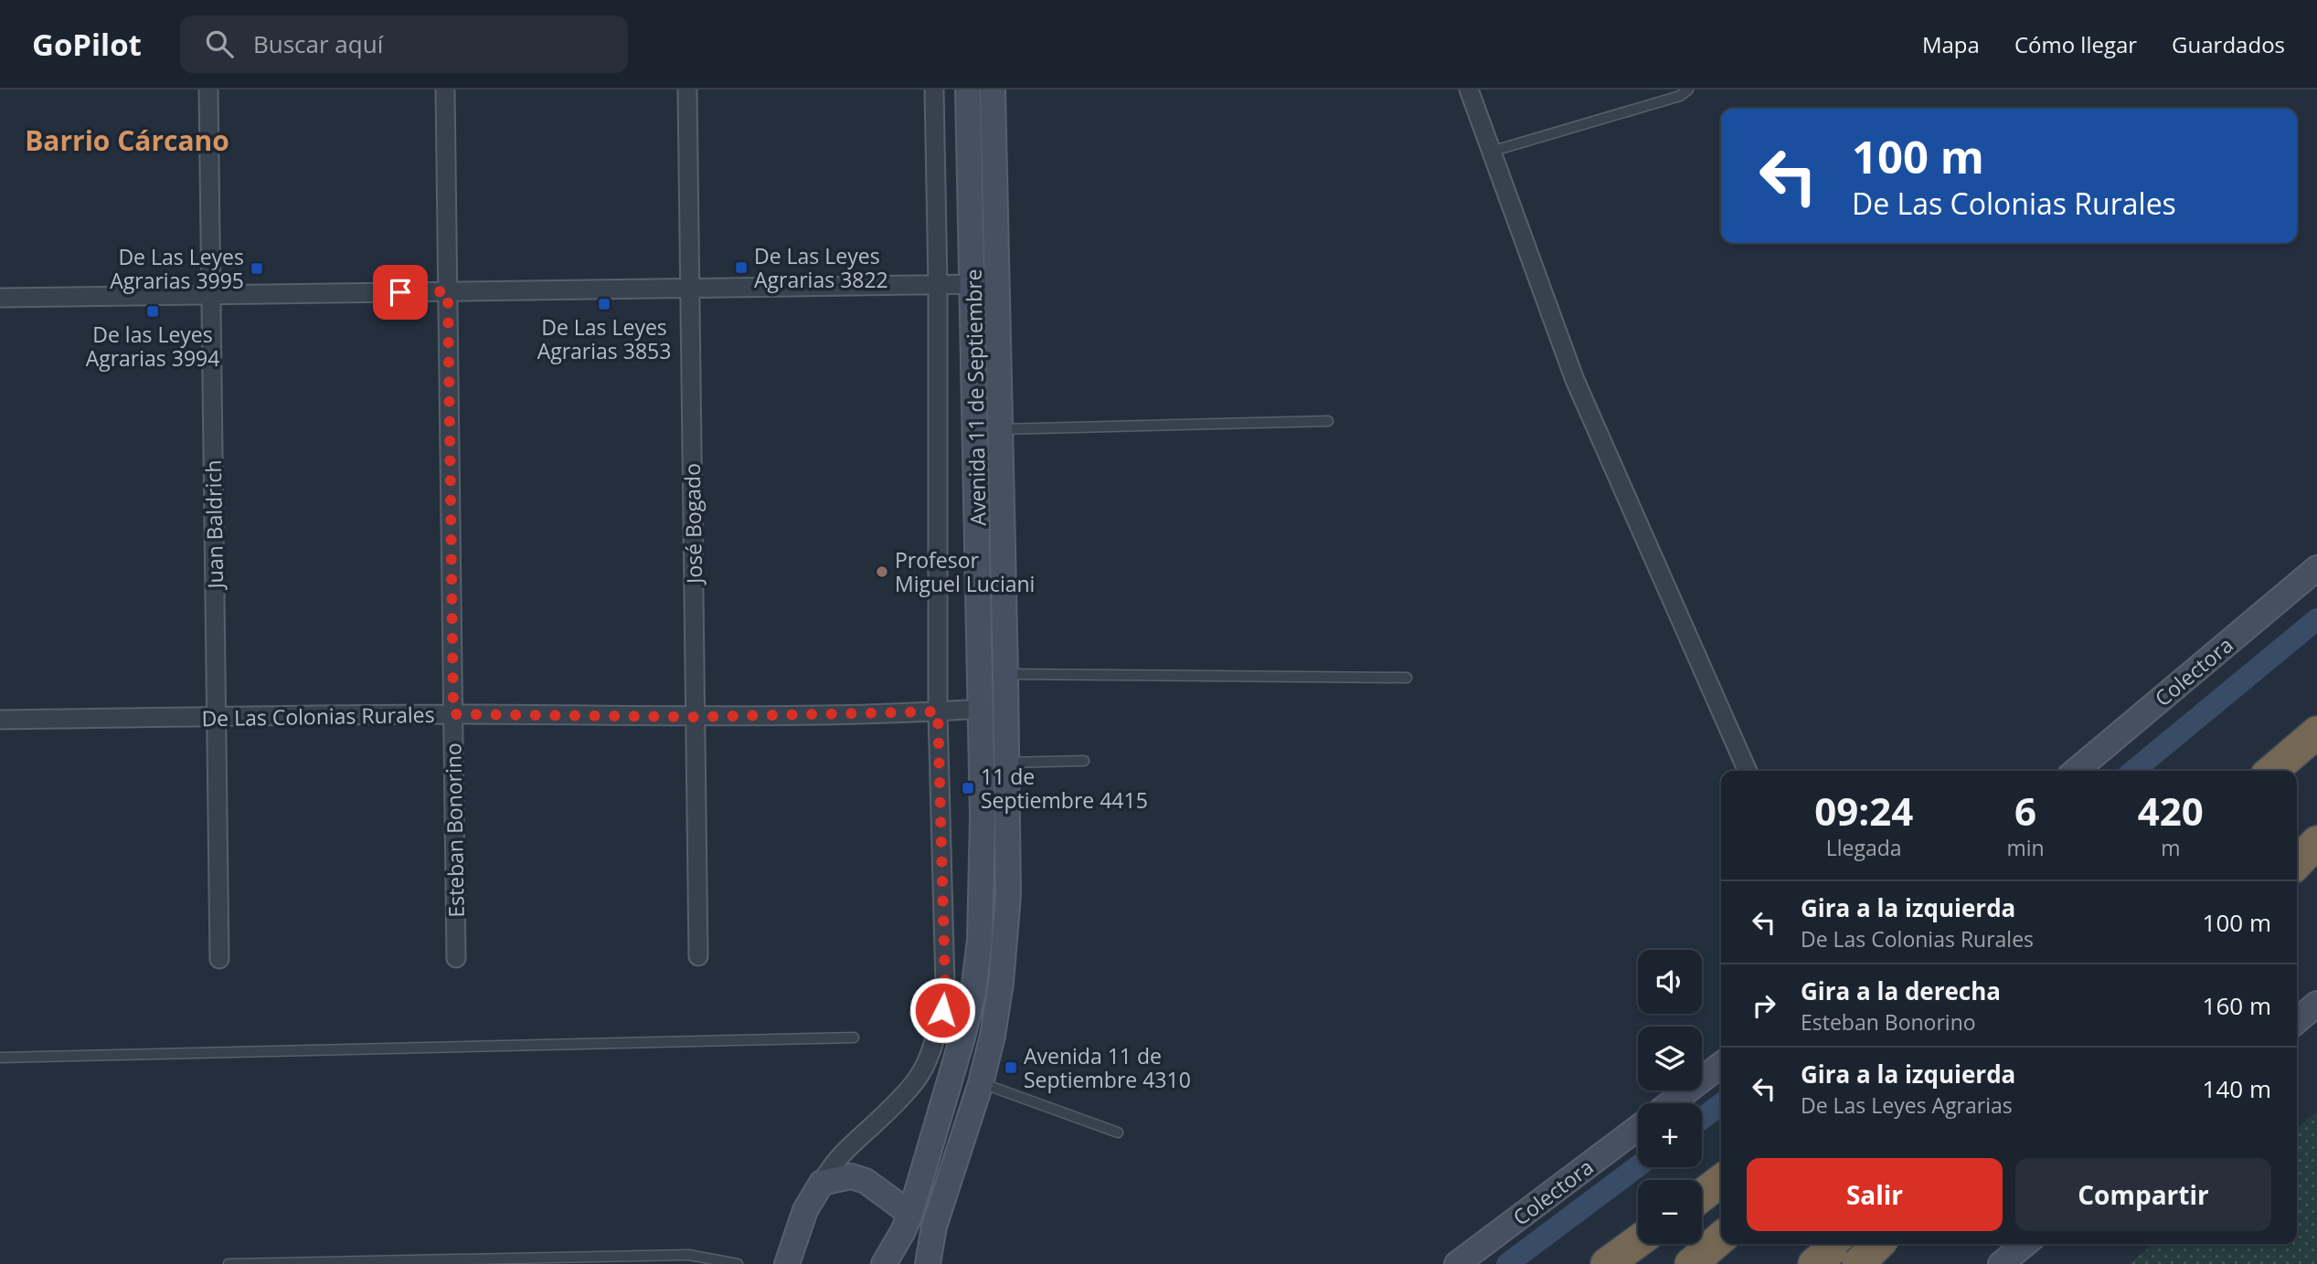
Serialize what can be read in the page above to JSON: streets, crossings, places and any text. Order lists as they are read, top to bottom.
{
  "streets": {
    "main road": ["Avenida 11 de Septiembre", "Colectora"],
    "street": [
      "José Bogado",
      "Juan Baldrich",
      "De Las Colonias Rurales",
      "Esteban Bonorino"
    ]
  },
  "crossings": [
    ["Avenida 11 de Septiembre", "De Las Colonias Rurales"],
    ["José Bogado", "De Las Colonias Rurales"],
    ["Juan Baldrich", "De Las Colonias Rurales"],
    ["De Las Colonias Rurales", "Esteban Bonorino"]
  ],
  "districts": ["Barrio Cárcano"],
  "places": {
    "transit": [
      "De Las Leyes Agrarias 3822",
      "De Las Leyes Agrarias 3995",
      "De Las Leyes Agrarias 3853",
      "De las Leyes Agrarias 3994",
      "11 de Septiembre 4415",
      "Avenida 11 de Septiembre 4310"
    ],
    "other": ["Profesor Miguel Luciani"]
  },
  "page": {
    "header": "GoPilot",
    "search": "Buscar aquí",
    "nav": ["Mapa", "Cómo llegar", "Guardados"],
    "turn": ["100 m", "De Las Colonias Rurales"],
    "eta": [
      "09:24",
      "Llegada",
      "6",
      "min",
      "420",
      "m"
    ],
    "list": [
      {
        "name": "Gira a la izquierda",
        "note": "De Las Colonias Rurales",
        "value": "100 m"
      },
      {
        "name": "Gira a la derecha",
        "note": "Esteban Bonorino",
        "value": "160 m"
      },
      {
        "name": "Gira a la izquierda",
        "note": "De Las Leyes Agrarias",
        "value": "140 m"
      }
    ],
    "map_buttons": ["+", "−"],
    "buttons": ["Salir", "Compartir"]
  }
}
